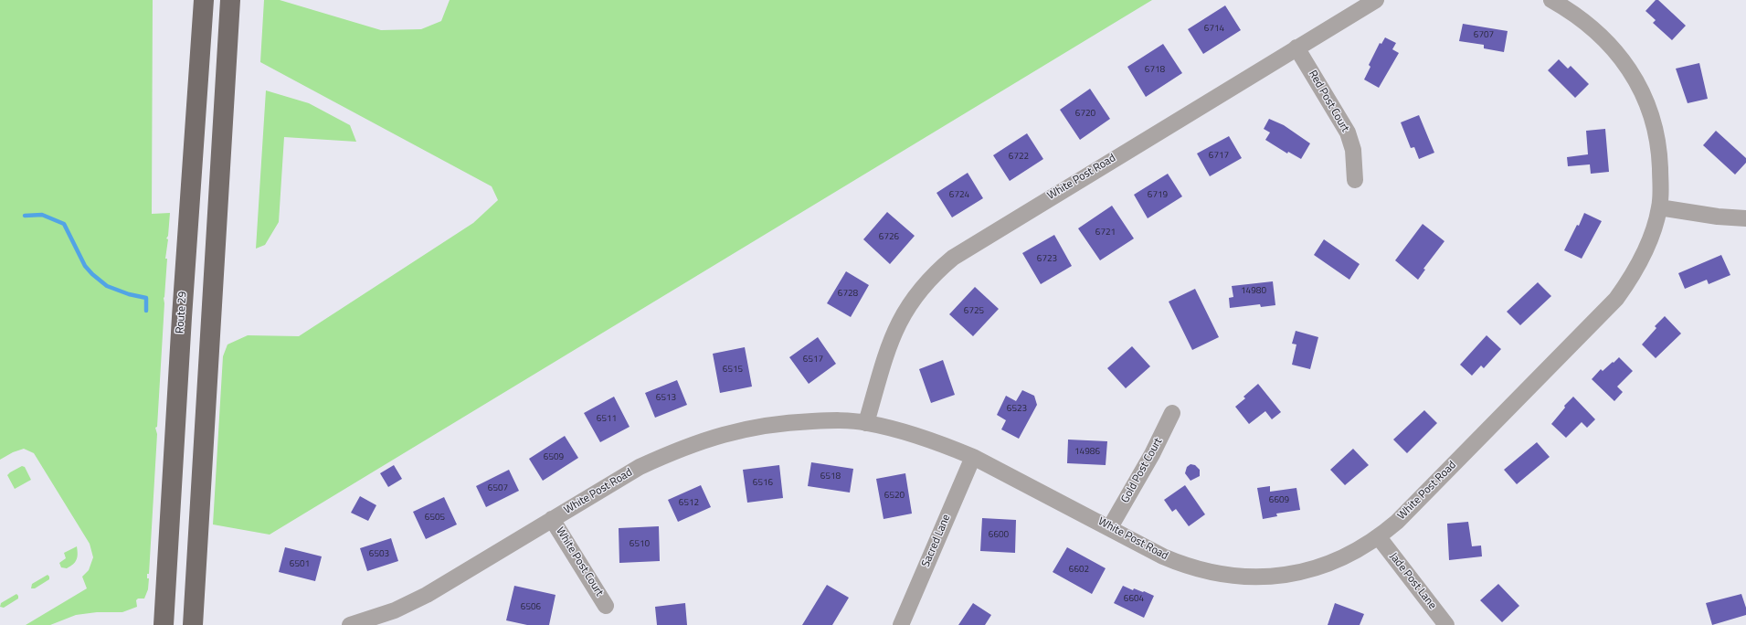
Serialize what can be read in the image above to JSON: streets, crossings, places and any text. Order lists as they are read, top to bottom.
{
  "streets": {
    "main road": ["Route 29"],
    "street": [
      "Red Post Court",
      "White Post Road",
      "Gold Post Court",
      "Sacred Lane",
      "White Post Court",
      "Jade Post Lane"
    ]
  },
  "crossings": [
    ["Red Post Court", "White Post Road"],
    ["White Post Road", "Gold Post Court"],
    ["White Post Road", "Sacred Lane"],
    ["White Post Road", "White Post Court"],
    ["White Post Road", "Jade Post Lane"]
  ],
  "house_numbers": [
    "6714",
    "6707",
    "6718",
    "6720",
    "6717",
    "6722",
    "6724",
    "6719",
    "6721",
    "6726",
    "6723",
    "14980",
    "6728",
    "6725",
    "6517",
    "6515",
    "6513",
    "6523",
    "6511",
    "14986",
    "6509",
    "6518",
    "6516",
    "6507",
    "6520",
    "6609",
    "6512",
    "6505",
    "6600",
    "6510",
    "6503",
    "6501",
    "6602",
    "6604",
    "6506"
  ]
}
